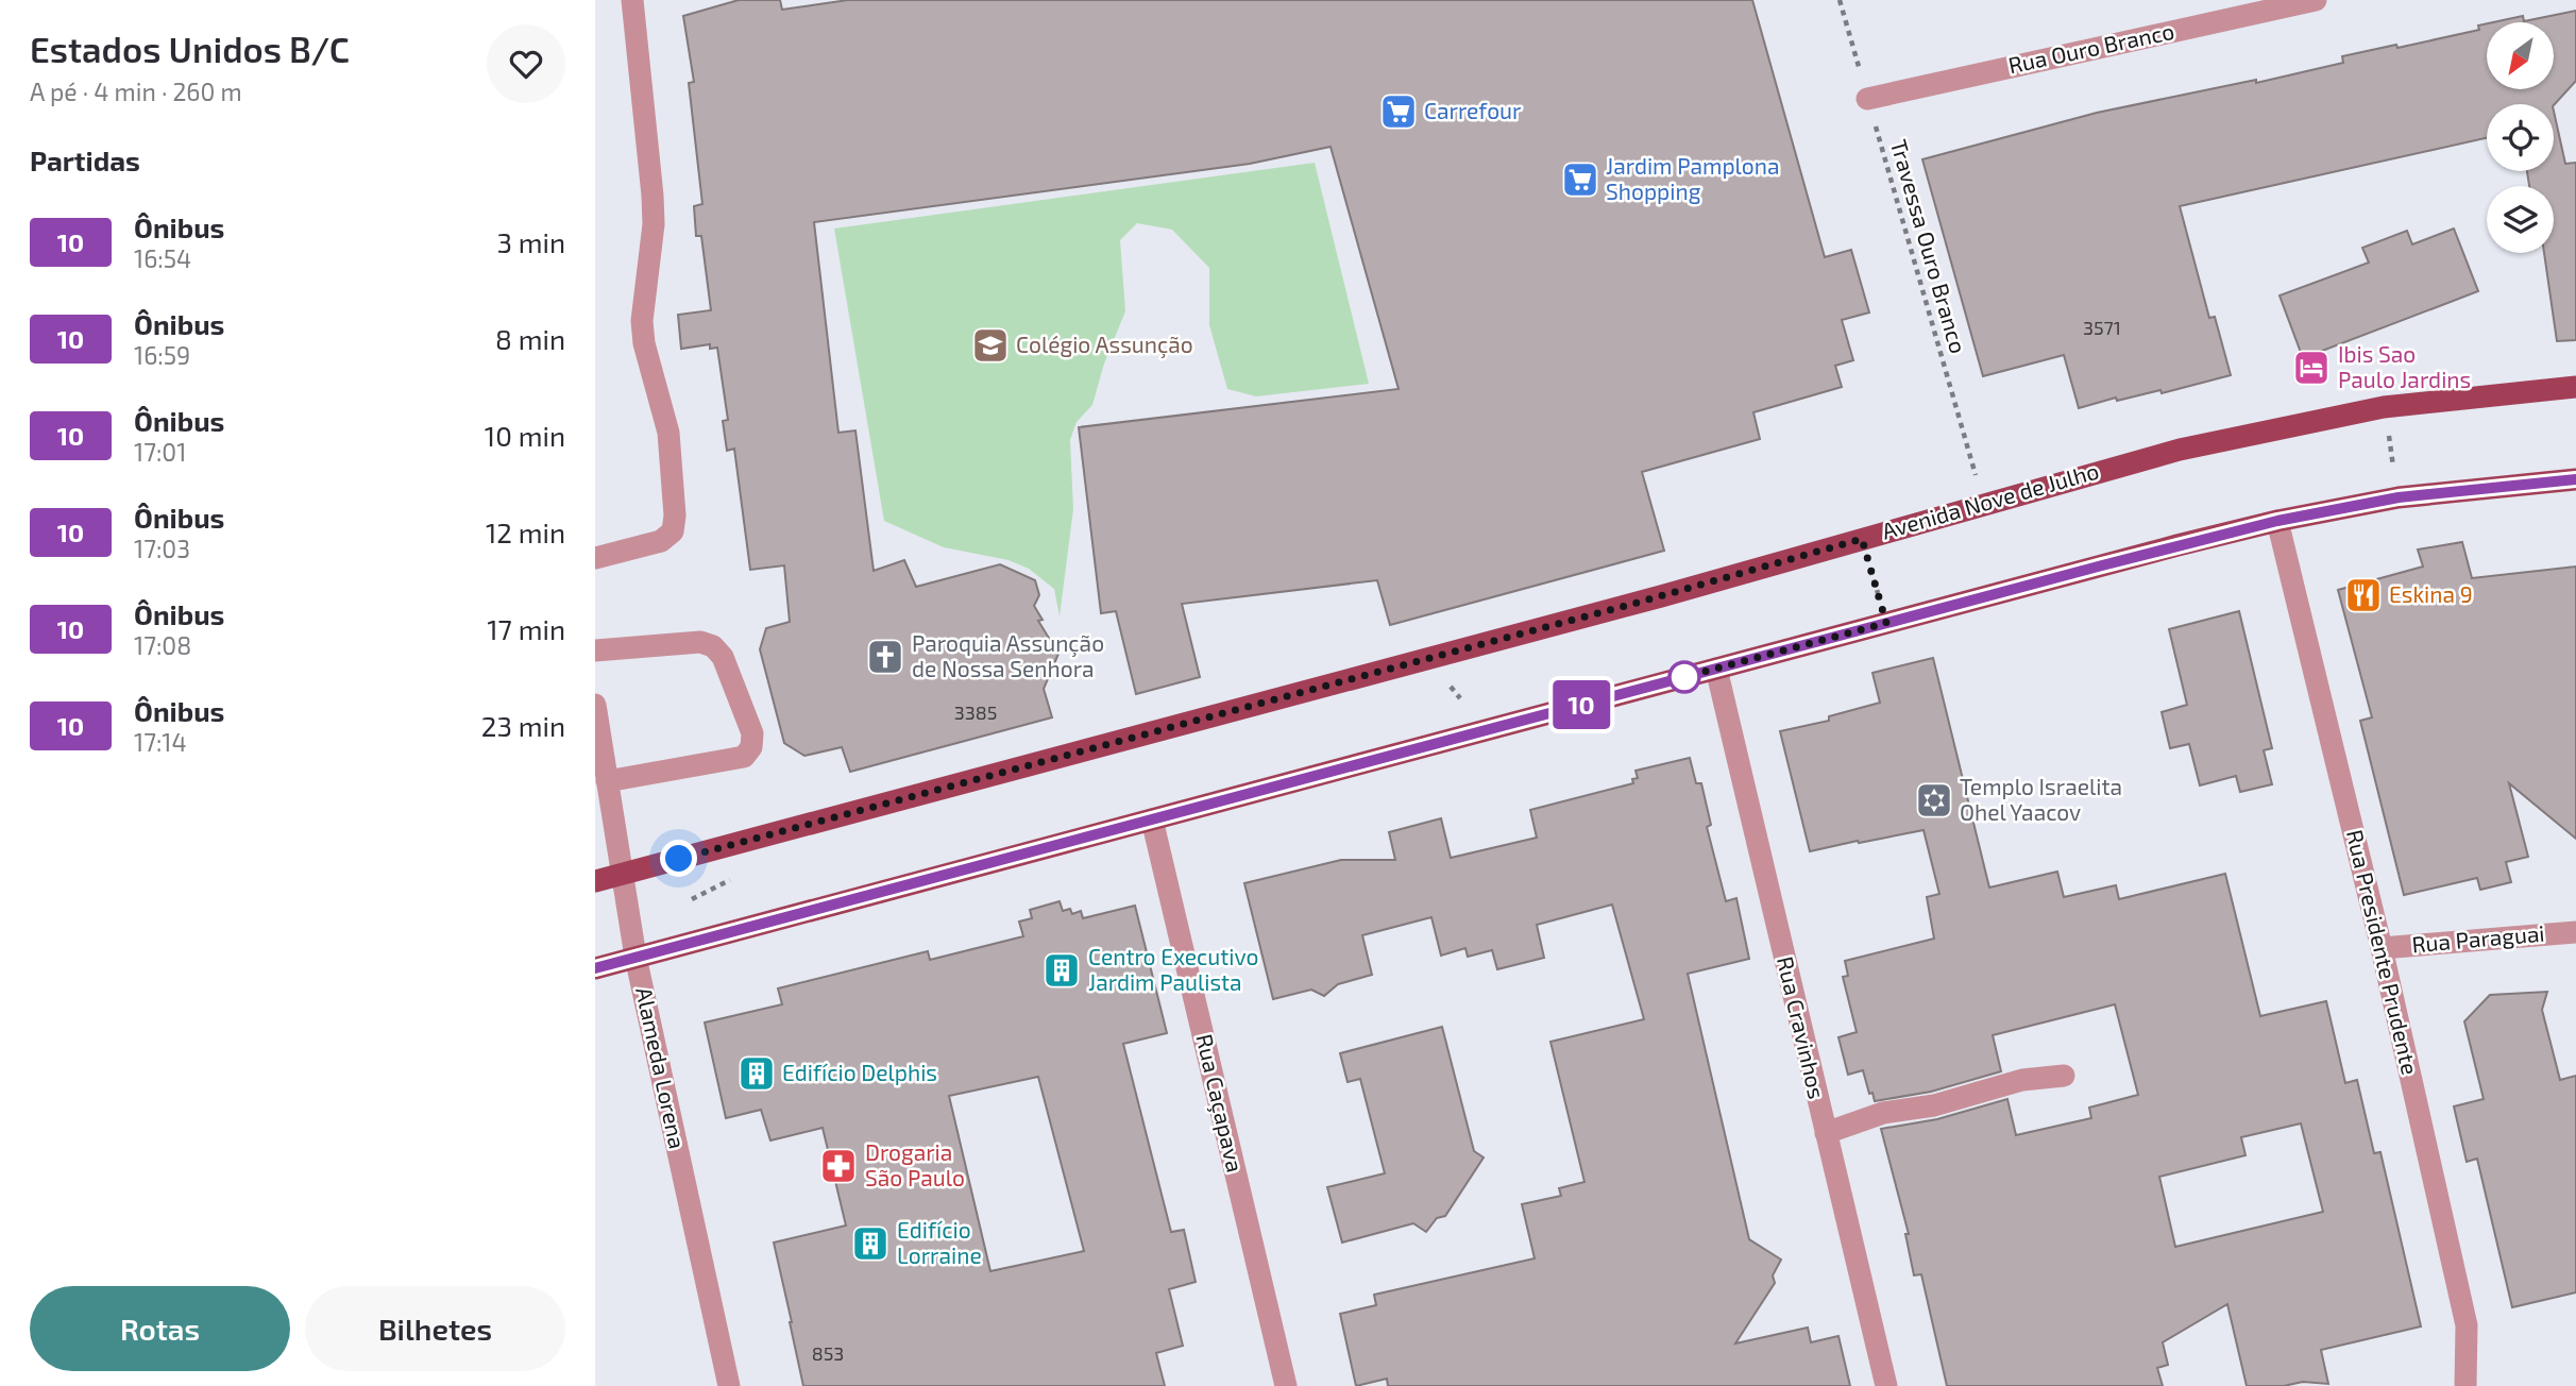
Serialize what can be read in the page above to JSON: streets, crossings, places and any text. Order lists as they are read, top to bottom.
{
  "streets": {
    "main road": ["Avenida Nove de Julho"],
    "street": [
      "Rua Ouro Branco",
      "Rua Paraguai",
      "Rua Presidente Prudente",
      "Rua Cravinhos",
      "Alameda Lorena",
      "Rua Caçapava"
    ],
    "path": ["Travessa Ouro Branco"]
  },
  "crossings": [
    ["Rua Ouro Branco", "Travessa Ouro Branco"],
    ["Travessa Ouro Branco", "Avenida Nove de Julho"],
    ["Avenida Nove de Julho", "Alameda Lorena"],
    ["Rua Paraguai", "Rua Presidente Prudente"]
  ],
  "places": {
    "supermarket": ["Carrefour", "Jardim Pamplona Shopping"],
    "school or university": ["Colégio Assunção"],
    "hotel": ["Ibis Sao Paulo Jardins"],
    "restaurant": ["Eskina 9"],
    "church": ["Paroquia Assunção de Nossa Senhora"],
    "synagogue": ["Templo Israelita Ohel Yaacov"],
    "building": ["Centro Executivo Jardim Paulista", "Edifício Delphis", "Edifício Lorraine"],
    "pharmacy": ["Drogaria São Paulo"]
  },
  "lines": ["bus line 10"],
  "house_numbers": ["3571", "3385", "853"],
  "north": "bottom left",
  "page": {
    "heading": [
      ["Estados Unidos B/C", "A pé · 4 min · 260 m"],
      "Partidas"
    ],
    "on_map": "10",
    "list": [
      {
        "mark": "10",
        "name": "Ônibus",
        "note": "16:54",
        "value": "3 min"
      },
      {
        "mark": "10",
        "name": "Ônibus",
        "note": "16:59",
        "value": "8 min"
      },
      {
        "mark": "10",
        "name": "Ônibus",
        "note": "17:01",
        "value": "10 min"
      },
      {
        "mark": "10",
        "name": "Ônibus",
        "note": "17:03",
        "value": "12 min"
      },
      {
        "mark": "10",
        "name": "Ônibus",
        "note": "17:08",
        "value": "17 min"
      },
      {
        "mark": "10",
        "name": "Ônibus",
        "note": "17:14",
        "value": "23 min"
      }
    ],
    "buttons": ["Rotas", "Bilhetes"]
  }
}
